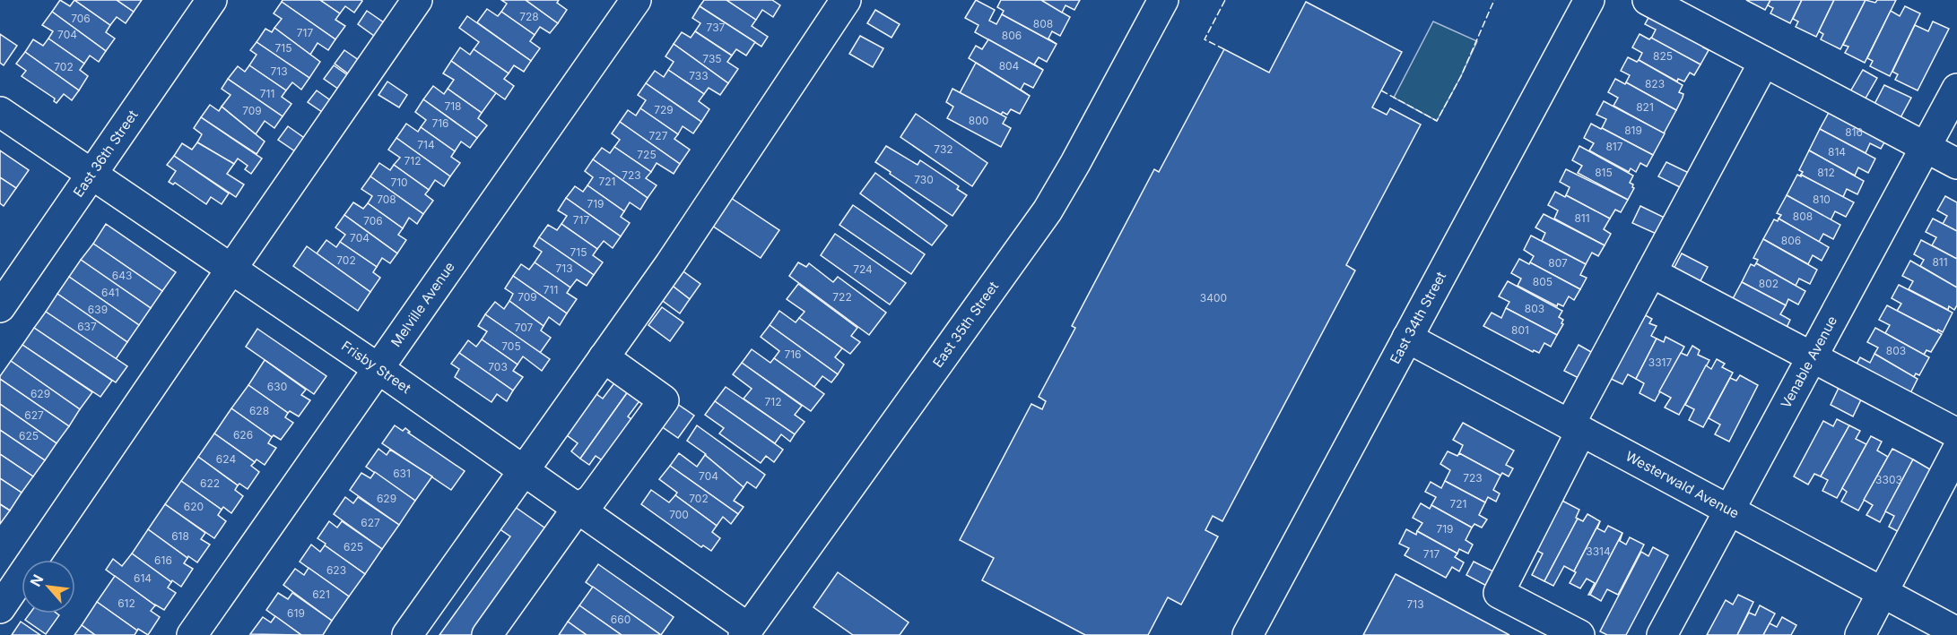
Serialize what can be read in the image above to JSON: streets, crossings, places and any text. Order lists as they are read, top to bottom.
{
  "streets": {
    "street": [
      "East 36th Street",
      "Melville Avenue",
      "East 34th Street",
      "East 35th Street",
      "Venable Avenue",
      "Frisby Street",
      "Westerwald Avenue"
    ]
  },
  "crossings": [
    ["East 36th Street", "Frisby Street"],
    ["Melville Avenue", "Frisby Street"],
    ["East 34th Street", "Westerwald Avenue"],
    ["East 35th Street", "Frisby Street"],
    ["Venable Avenue", "Westerwald Avenue"]
  ],
  "house_numbers": [
    "728",
    "706",
    "808",
    "737",
    "717",
    "704",
    "806",
    "715",
    "825",
    "735",
    "804",
    "702",
    "713",
    "733",
    "823",
    "711",
    "718",
    "821",
    "729",
    "709",
    "800",
    "716",
    "819",
    "816",
    "727",
    "714",
    "817",
    "732",
    "814",
    "725",
    "712",
    "815",
    "812",
    "723",
    "730",
    "721",
    "710",
    "708",
    "810",
    "719",
    "808",
    "811",
    "717",
    "706",
    "704",
    "806",
    "715",
    "702",
    "811",
    "807",
    "713",
    "724",
    "643",
    "805",
    "802",
    "711",
    "641",
    "709",
    "722",
    "3400",
    "803",
    "639",
    "637",
    "707",
    "801",
    "705",
    "803",
    "716",
    "3317",
    "703",
    "630",
    "629",
    "712",
    "628",
    "627",
    "626",
    "625",
    "624",
    "631",
    "704",
    "723",
    "3303",
    "622",
    "629",
    "702",
    "721",
    "620",
    "700",
    "627",
    "719",
    "618",
    "625",
    "3314",
    "717",
    "616",
    "623",
    "614",
    "621",
    "612",
    "713",
    "619",
    "660"
  ],
  "north": "top left"
}
